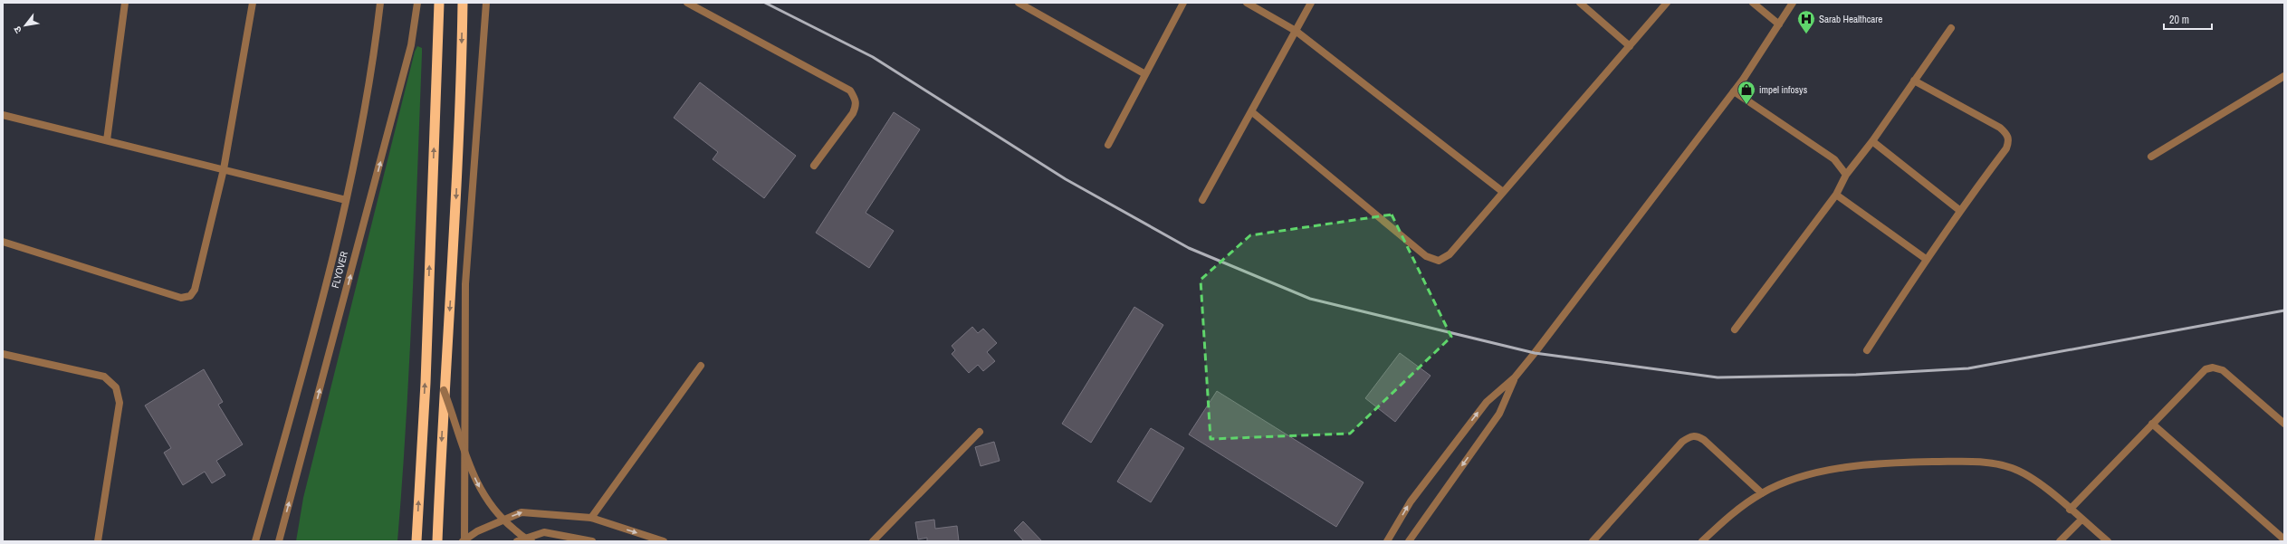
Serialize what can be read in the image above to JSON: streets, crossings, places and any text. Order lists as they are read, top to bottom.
{
  "streets": {
    "street": ["FLYOVER"]
  },
  "places": {
    "hospital": ["Sarab Healthcare"],
    "shop": ["impel infosys"]
  },
  "scale_bar": "20 m",
  "north": "bottom left"
}
